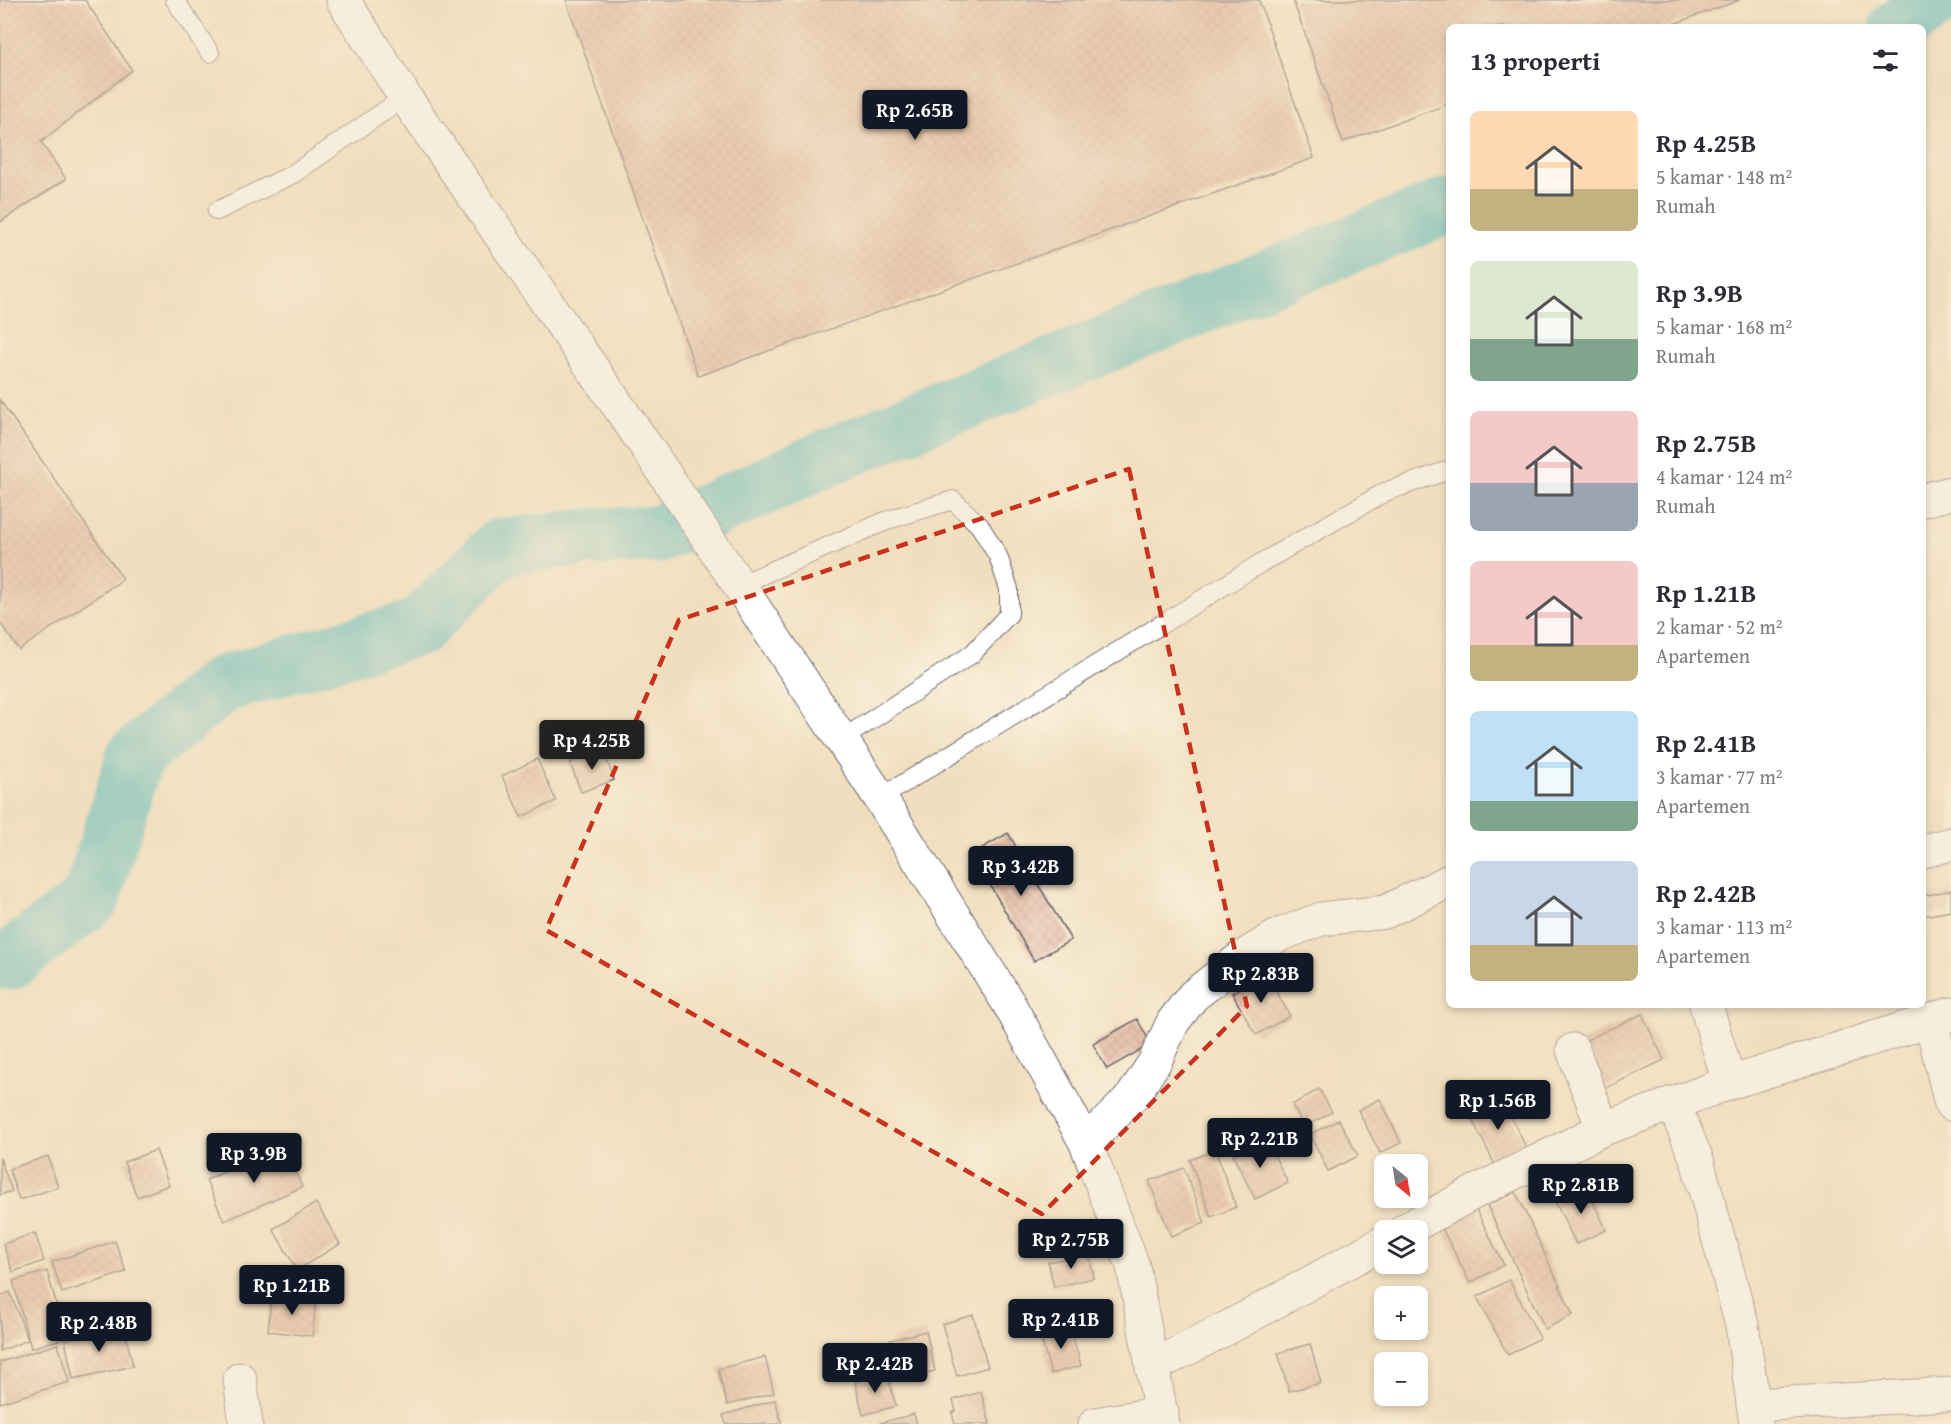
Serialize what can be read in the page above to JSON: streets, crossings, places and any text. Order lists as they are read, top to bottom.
{
  "north": "bottom right",
  "page": {
    "heading": "13 properti",
    "price": [
      "Rp 2.65B",
      "Rp 4.25B",
      "Rp 3.42B",
      "Rp 2.83B",
      "Rp 1.56B",
      "Rp 2.21B",
      "Rp 3.9B",
      "Rp 2.81B",
      "Rp 2.75B",
      "Rp 1.21B",
      "Rp 2.41B",
      "Rp 2.48B",
      "Rp 2.42B"
    ],
    "list": [
      {
        "name": "Rp 4.25B",
        "note": "5 kamar · 148 m² · Rumah"
      },
      {
        "name": "Rp 3.9B",
        "note": "5 kamar · 168 m² · Rumah"
      },
      {
        "name": "Rp 2.75B",
        "note": "4 kamar · 124 m² · Rumah"
      },
      {
        "name": "Rp 1.21B",
        "note": "2 kamar · 52 m² · Apartemen"
      },
      {
        "name": "Rp 2.41B",
        "note": "3 kamar · 77 m² · Apartemen"
      },
      {
        "name": "Rp 2.42B",
        "note": "3 kamar · 113 m² · Apartemen"
      }
    ],
    "map_buttons": ["+", "−"]
  }
}
